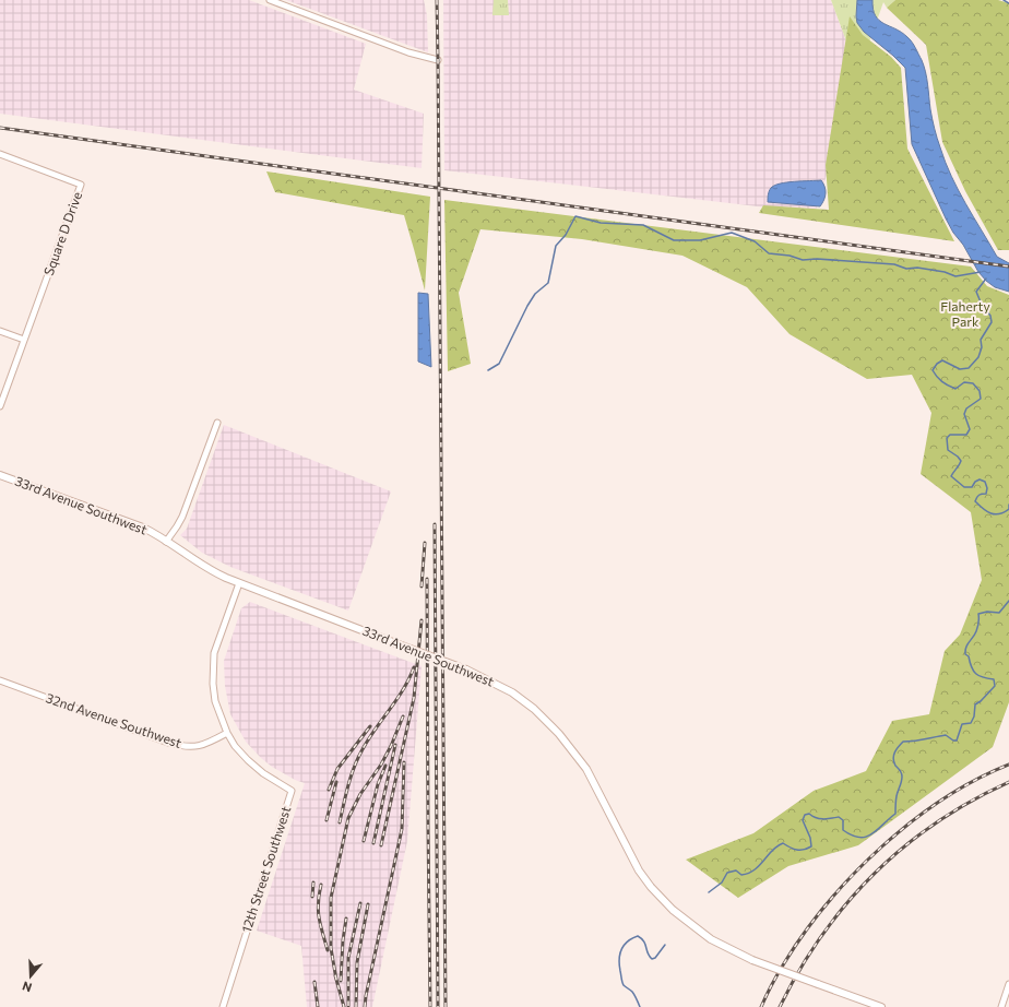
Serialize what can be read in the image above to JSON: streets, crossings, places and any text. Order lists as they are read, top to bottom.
{
  "streets": {
    "street": [
      "Square D Drive",
      "33rd Avenue Southwest",
      "32nd Avenue Southwest",
      "12th Street Southwest"
    ]
  },
  "crossings": [
    ["33rd Avenue Southwest", "12th Street Southwest"],
    ["32nd Avenue Southwest", "12th Street Southwest"]
  ],
  "parks": ["Flaherty Park"],
  "north": "bottom"
}
